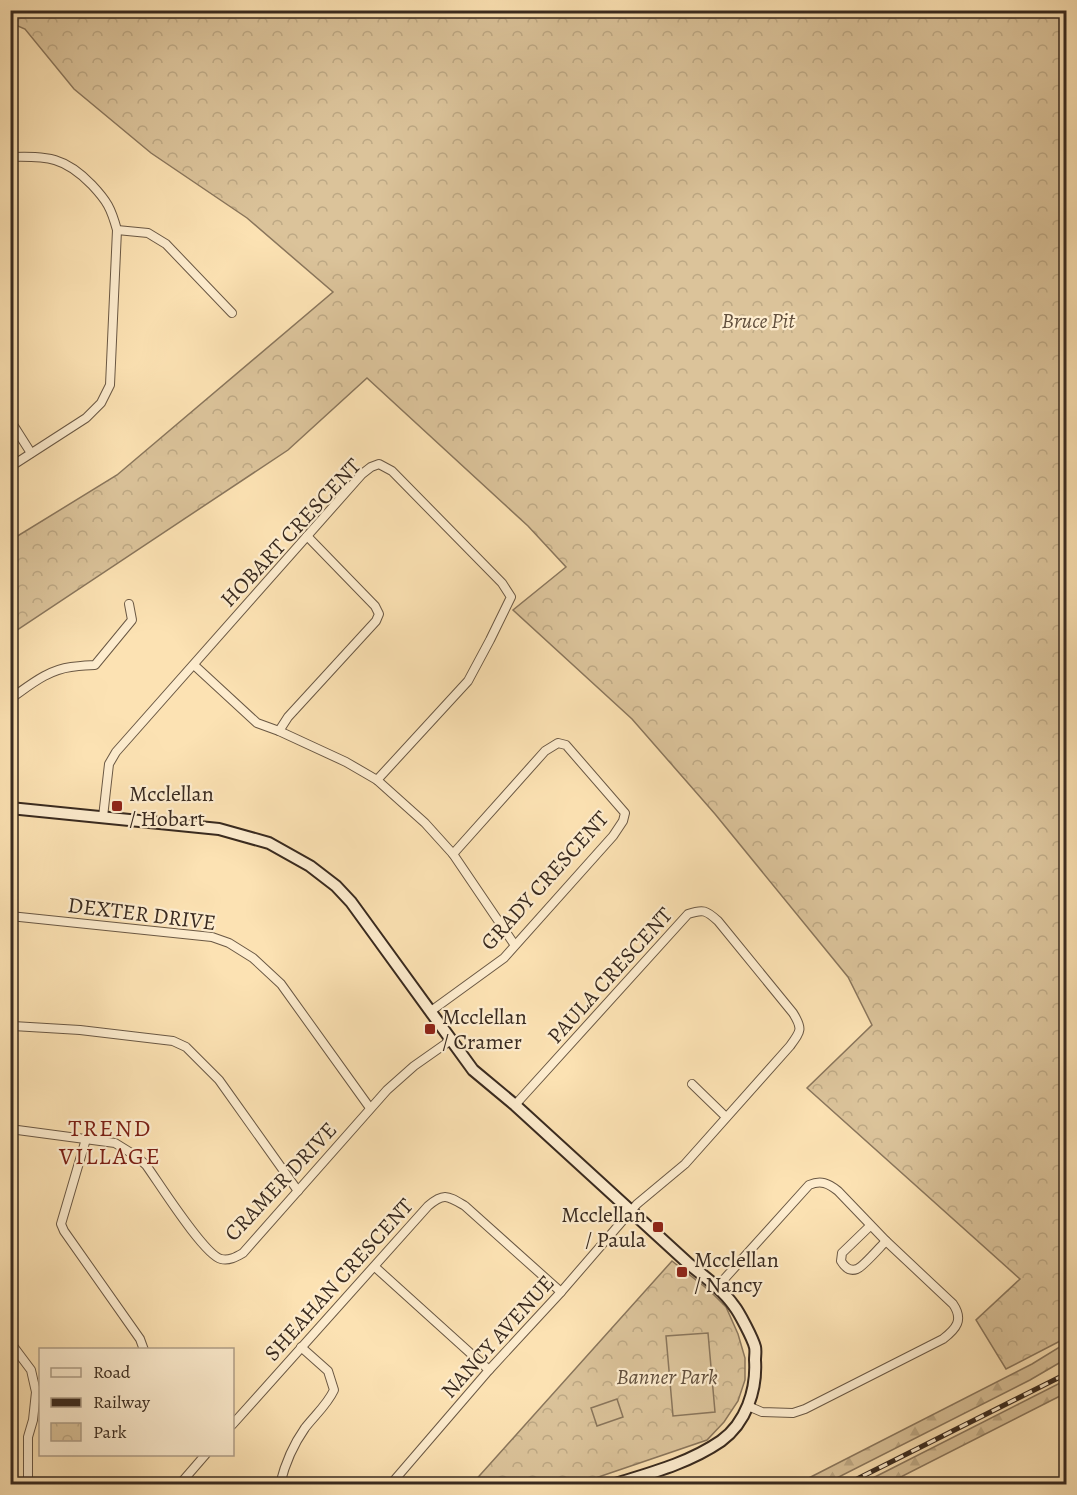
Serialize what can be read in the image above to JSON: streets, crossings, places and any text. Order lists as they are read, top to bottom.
{
  "streets": {
    "street": [
      "HOBART CRESCENT",
      "GRADY CRESCENT",
      "DEXTER DRIVE",
      "PAULA CRESCENT",
      "CRAMER DRIVE",
      "SHEAHAN CRESCENT",
      "NANCY AVENUE"
    ]
  },
  "crossings": [
    ["DEXTER DRIVE", "CRAMER DRIVE"],
    ["PAULA CRESCENT", "NANCY AVENUE"],
    ["SHEAHAN CRESCENT", "NANCY AVENUE"]
  ],
  "districts": ["TREND VILLAGE"],
  "parks": ["Bruce Pit", "Banner Park"],
  "places": {
    "transit": [
      "Mcclellan / Hobart",
      "Mcclellan / Cramer",
      "Mcclellan / Paula",
      "Mcclellan / Nancy"
    ]
  },
  "legend": ["Road", "Railway", "Park"]
}
